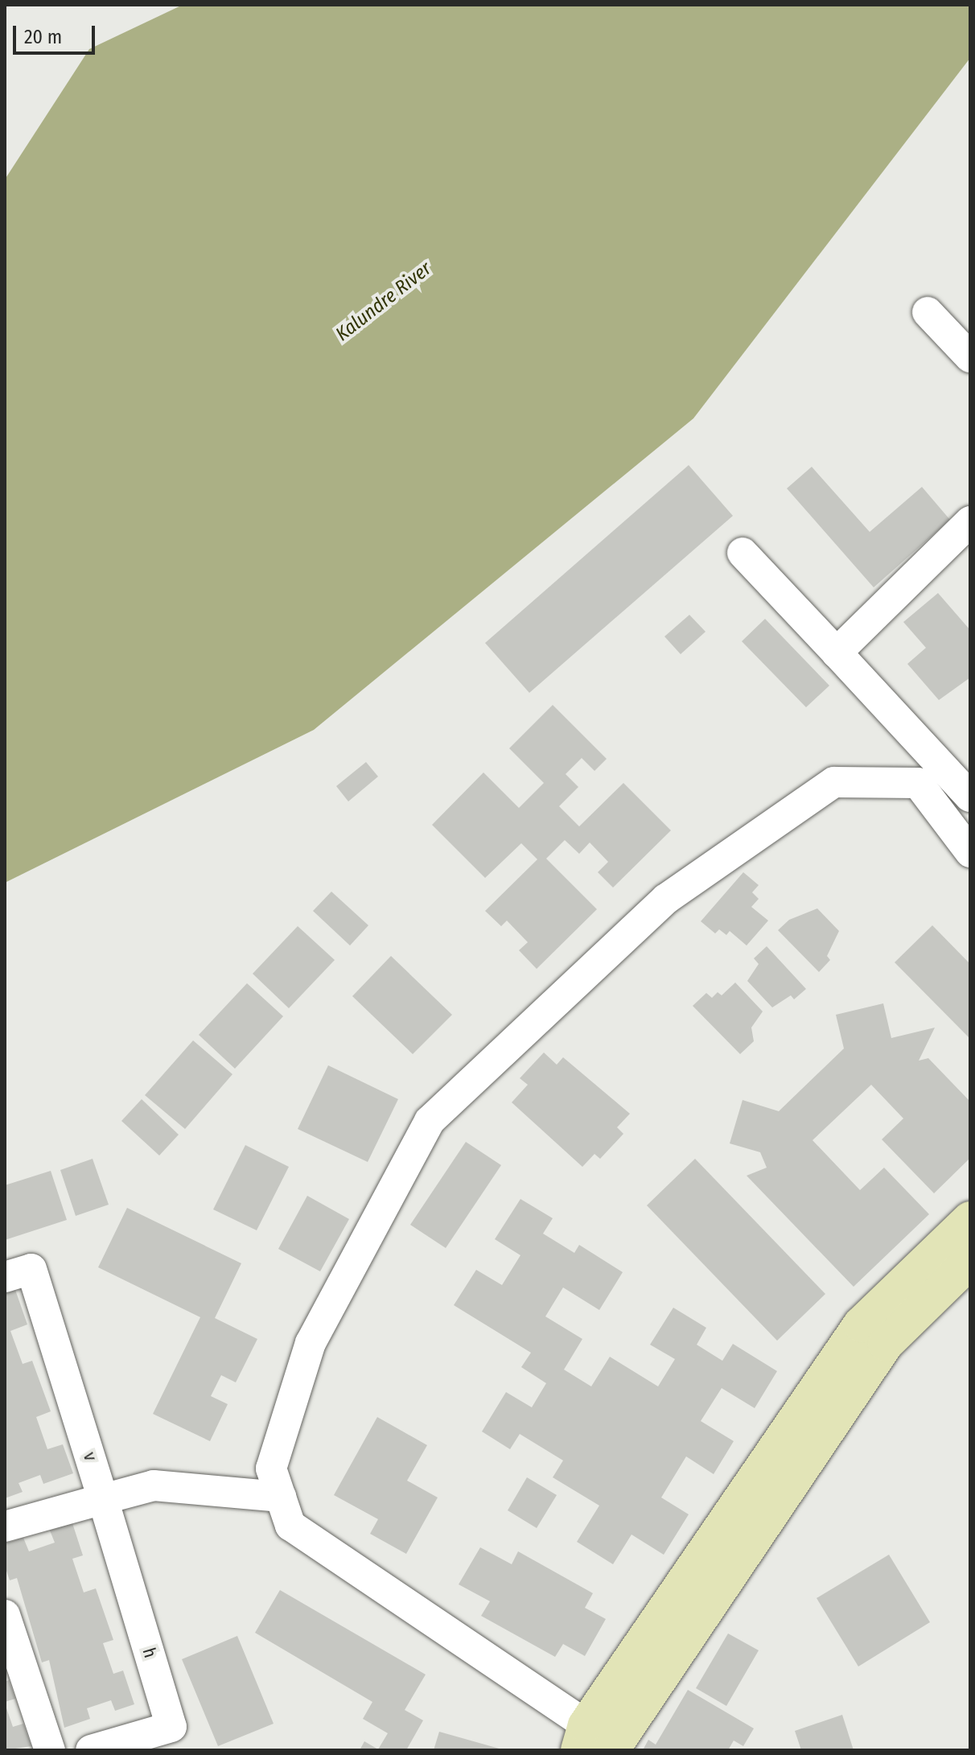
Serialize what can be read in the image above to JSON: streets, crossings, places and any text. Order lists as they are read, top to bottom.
{
  "streets": {
    "street": ["v", "h"]
  },
  "crossings": [
    ["v", "h"]
  ],
  "water": ["Kalundre River"],
  "scale_bar": "20 m"
}
